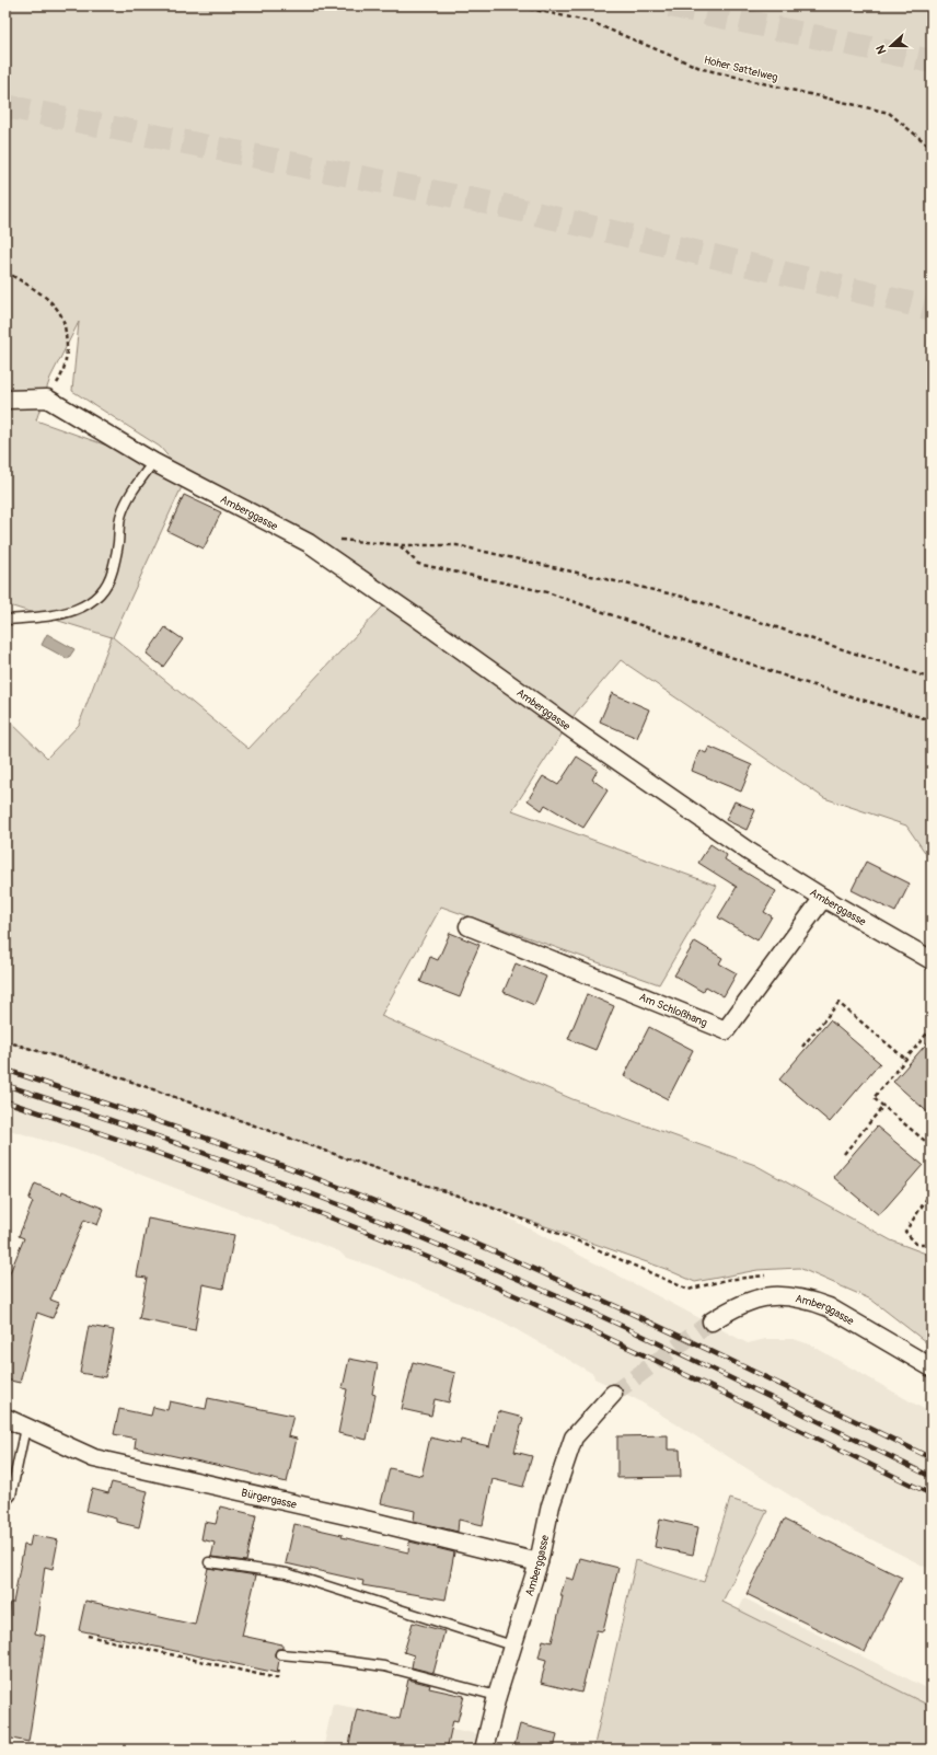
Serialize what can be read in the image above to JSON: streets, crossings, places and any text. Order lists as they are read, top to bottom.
{
  "streets": {
    "street": ["Amberggasse", "Am Schloßhang", "Bürgergasse"],
    "path": ["Hoher Sattelweg"]
  },
  "crossings": [
    ["Amberggasse", "Am Schloßhang"],
    ["Amberggasse", "Bürgergasse"]
  ],
  "north": "left"
}
